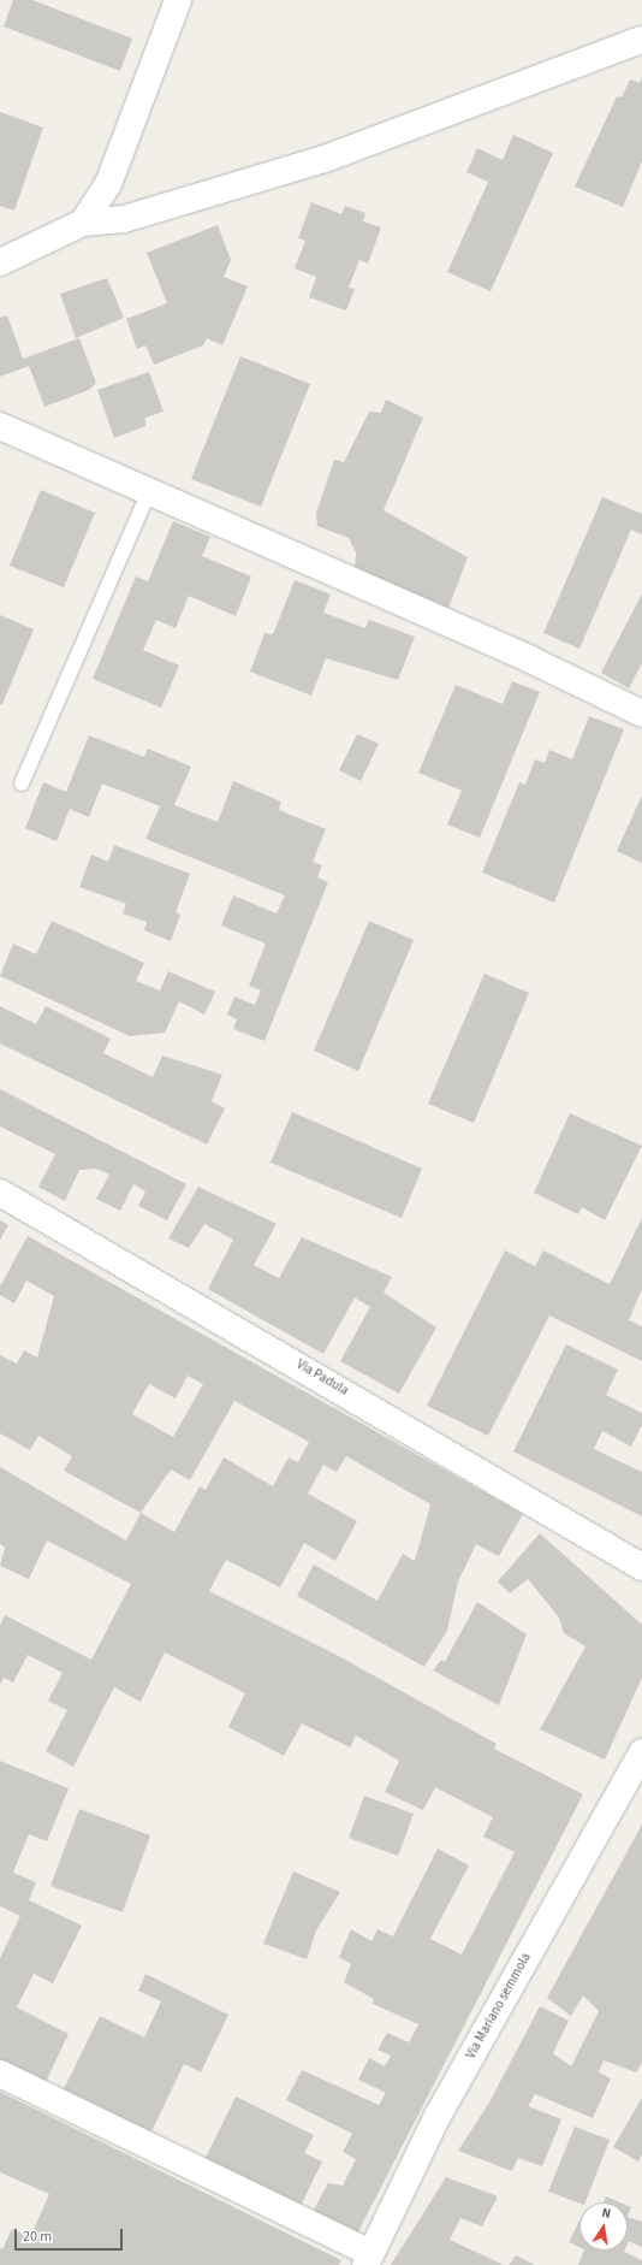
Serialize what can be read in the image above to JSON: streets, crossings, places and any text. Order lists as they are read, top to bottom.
{
  "streets": {
    "street": ["Via Padula", "Via Mariano semmola"]
  },
  "scale_bar": "20 m",
  "north": "top"
}
